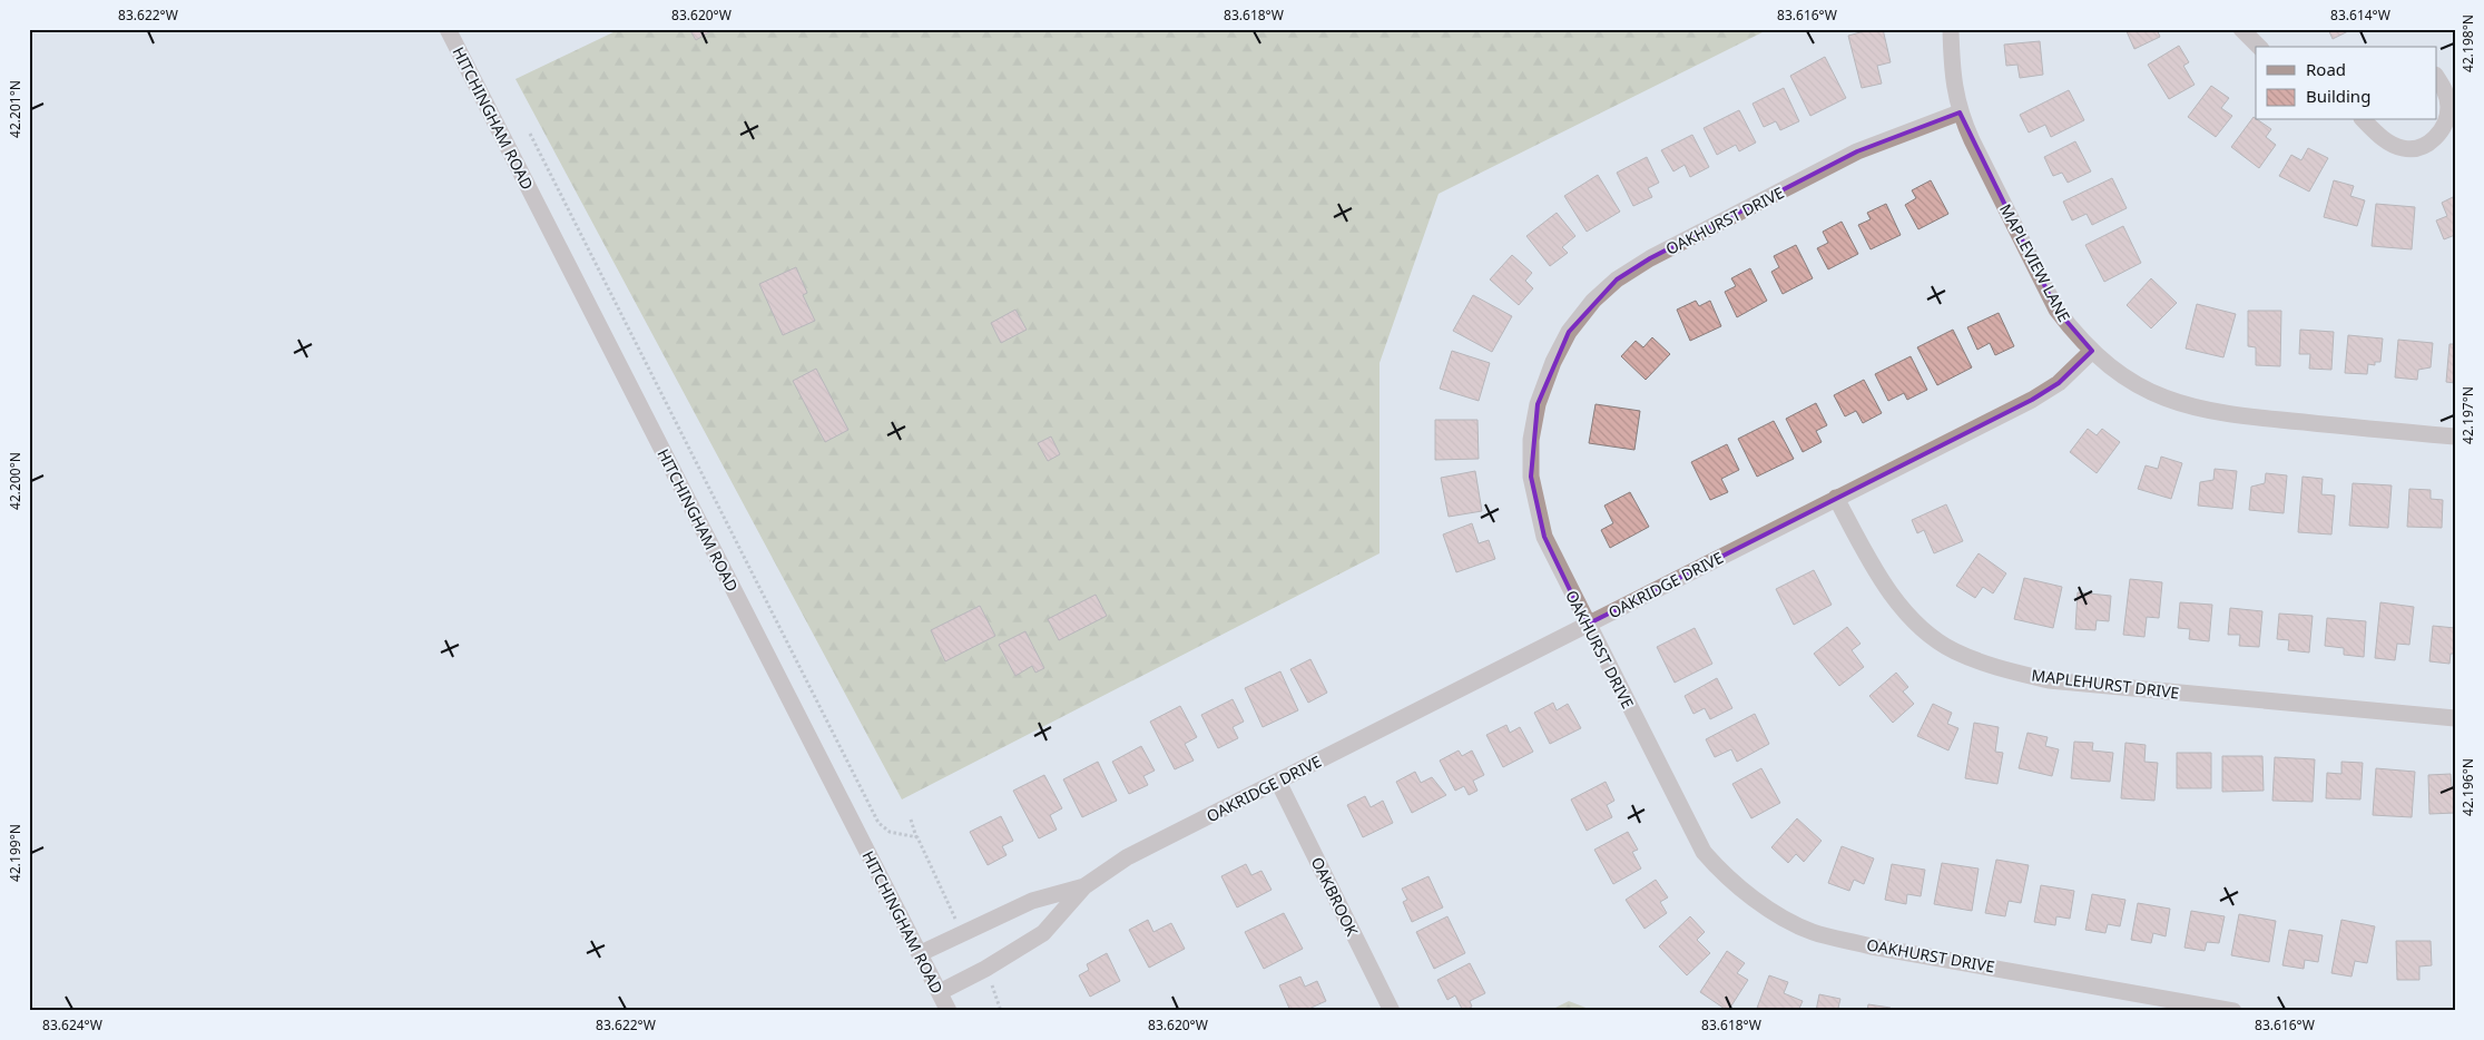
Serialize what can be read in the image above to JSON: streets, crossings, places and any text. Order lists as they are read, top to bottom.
{
  "streets": {
    "street": [
      "HITCHINGHAM ROAD",
      "OAKHURST DRIVE",
      "MAPLEVIEW LANE",
      "OAKRIDGE DRIVE",
      "MAPLEHURST DRIVE",
      "OAKBROOK"
    ]
  },
  "crossings": [
    ["HITCHINGHAM ROAD", "OAKRIDGE DRIVE"],
    ["OAKHURST DRIVE", "MAPLEVIEW LANE"],
    ["OAKHURST DRIVE", "OAKRIDGE DRIVE"],
    ["MAPLEVIEW LANE", "OAKRIDGE DRIVE"],
    ["OAKRIDGE DRIVE", "MAPLEHURST DRIVE"],
    ["OAKRIDGE DRIVE", "OAKBROOK"]
  ],
  "legend": ["Road", "Building"],
  "coordinates": [
    "83.622°W",
    "83.620°W",
    "83.618°W",
    "83.616°W",
    "83.614°W",
    "42.198°N",
    "42.201°N",
    "42.197°N",
    "42.200°N",
    "42.196°N",
    "42.199°N",
    "83.624°W"
  ]
}
